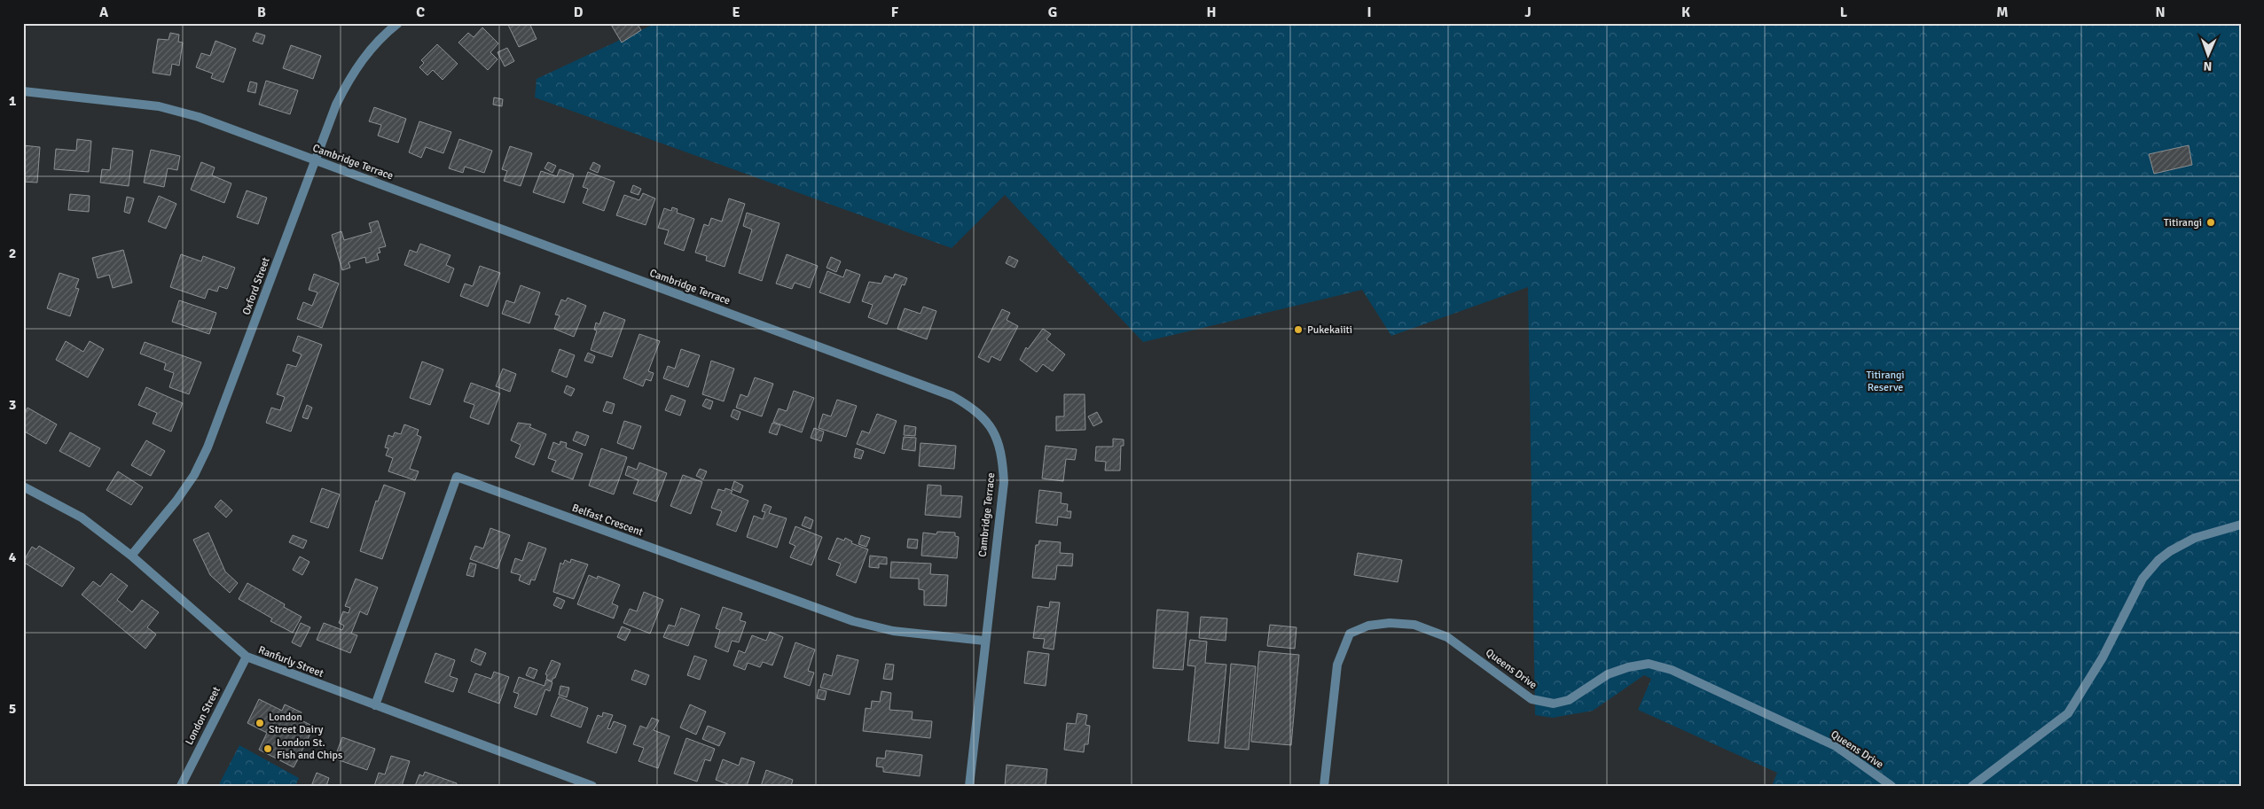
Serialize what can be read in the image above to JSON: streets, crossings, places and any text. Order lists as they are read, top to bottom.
{
  "streets": {
    "street": [
      "Cambridge Terrace",
      "Oxford Street",
      "Belfast Crescent",
      "Ranfurly Street",
      "Queens Drive",
      "London Street"
    ]
  },
  "crossings": [
    ["Cambridge Terrace", "Oxford Street"],
    ["Cambridge Terrace", "Belfast Crescent"],
    ["Oxford Street", "Ranfurly Street"],
    ["Belfast Crescent", "Ranfurly Street"],
    ["Ranfurly Street", "London Street"]
  ],
  "parks": ["Titirangi Reserve"],
  "places": [
    "Titirangi",
    "Pukekaiiti",
    "London Street Dairy",
    "London St. Fish and Chips"
  ],
  "north": "bottom",
  "grid": {
    "columns": [
      "A",
      "B",
      "C",
      "D",
      "E",
      "F",
      "G",
      "H",
      "I",
      "J",
      "K",
      "L",
      "M",
      "N"
    ],
    "rows": [
      "1",
      "2",
      "3",
      "4",
      "5"
    ]
  }
}
